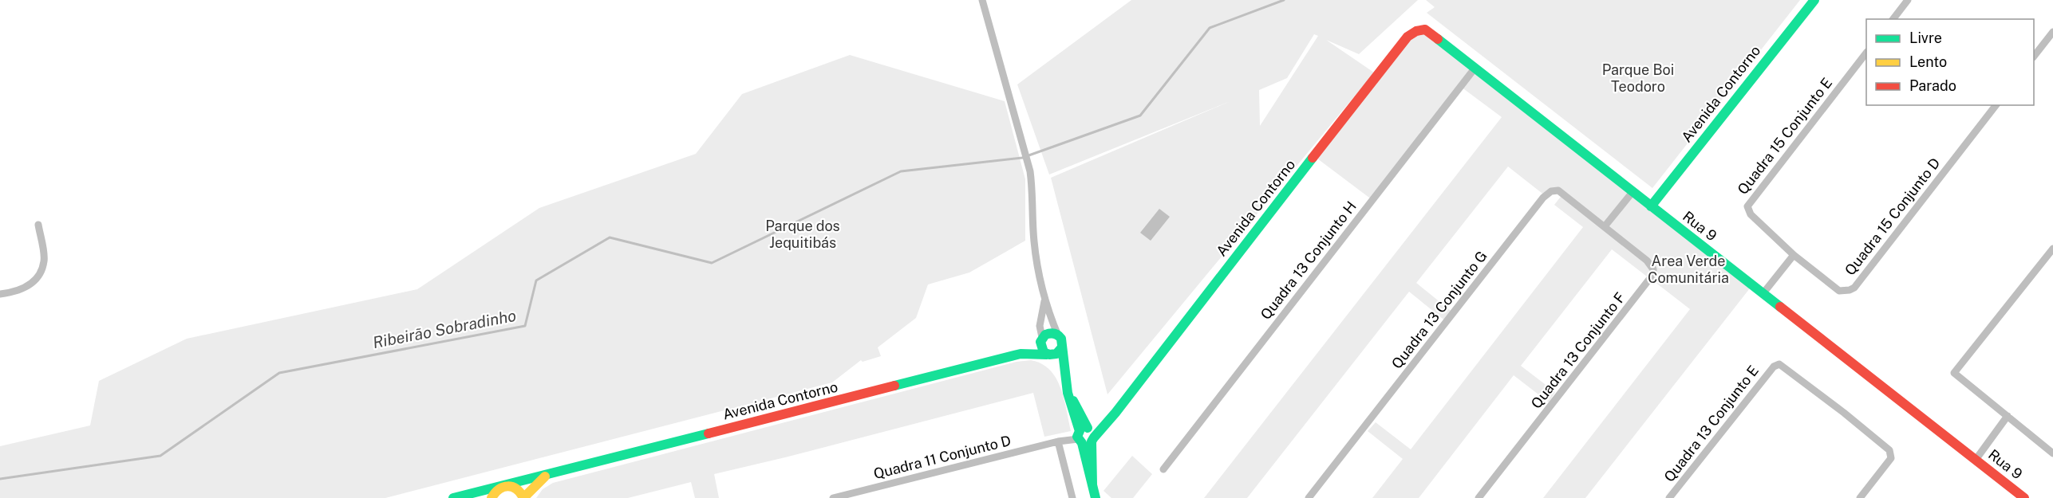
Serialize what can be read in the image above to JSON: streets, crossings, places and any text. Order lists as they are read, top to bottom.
{
  "streets": {
    "street": [
      "Avenida Contorno",
      "Quadra 15 Conjunto E",
      "Quadra 15 Conjunto D",
      "Rua 9",
      "Quadra 13 Conjunto H",
      "Quadra 13 Conjunto G",
      "Quadra 13 Conjunto F",
      "Quadra 13 Conjunto E",
      "Quadra 11 Conjunto D"
    ]
  },
  "crossings": [
    ["Avenida Contorno", "Rua 9"],
    ["Avenida Contorno", "Quadra 11 Conjunto D"],
    ["Quadra 15 Conjunto E", "Quadra 15 Conjunto D"],
    ["Rua 9", "Quadra 13 Conjunto H"],
    ["Quadra 13 Conjunto G", "Quadra 13 Conjunto F"]
  ],
  "water": ["Ribeirão Sobradinho"],
  "parks": ["Parque Boi Teodoro", "Parque dos Jequitibás", "Area Verde Comunitária"],
  "legend": ["Livre", "Lento", "Parado"]
}
